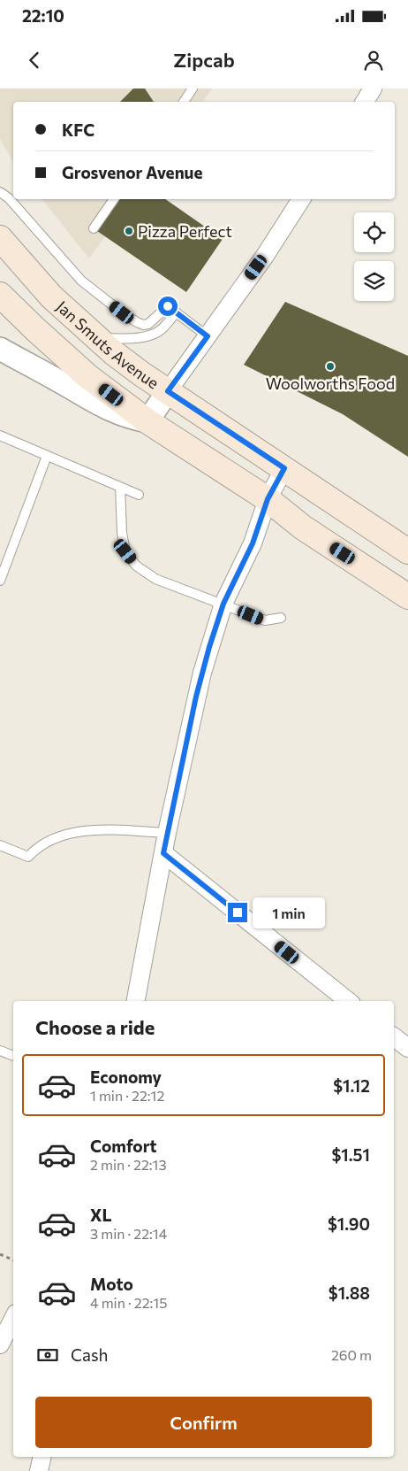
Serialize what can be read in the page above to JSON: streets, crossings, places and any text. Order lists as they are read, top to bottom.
{
  "streets": {
    "main road": ["Jan Smuts Avenue"]
  },
  "places": ["Pizza Perfect", "Woolworths Food"],
  "page": {
    "status": "22:10",
    "header": "Zipcab",
    "banner": ["KFC", "Grosvenor Avenue"],
    "bubble": "1 min",
    "heading": "Choose a ride",
    "list": [
      {
        "name": "Economy",
        "note": "1 min · 22:12",
        "value": "$1.12"
      },
      {
        "name": "Comfort",
        "note": "2 min · 22:13",
        "value": "$1.51"
      },
      {
        "name": "XL",
        "note": "3 min · 22:14",
        "value": "$1.90"
      },
      {
        "name": "Moto",
        "note": "4 min · 22:15",
        "value": "$1.88"
      }
    ],
    "pay": ["Cash", "260 m"],
    "buttons": "Confirm"
  }
}
